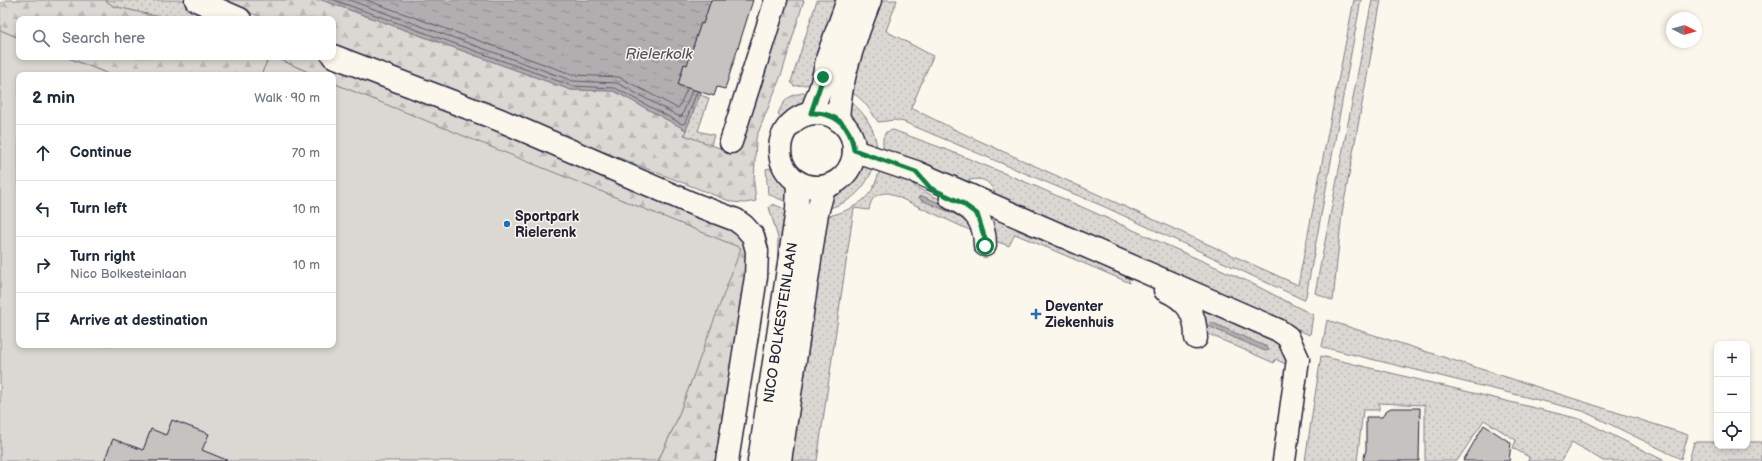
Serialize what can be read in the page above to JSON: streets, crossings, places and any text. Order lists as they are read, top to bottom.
{
  "streets": {
    "street": ["NICO BOLKESTEINLAAN"]
  },
  "water": ["Rielerkolk"],
  "places": {
    "other": ["Sportpark Rielerenk"],
    "health": ["Deventer Ziekenhuis"]
  },
  "north": "right",
  "page": {
    "search": "Search here",
    "heading": ["2 min", "Walk · 90 m"],
    "list": [
      ["Continue", "70 m"],
      ["Turn left", "10 m"],
      ["Turn right", "Nico Bolkesteinlaan", "10 m"],
      "Arrive at destination"
    ],
    "map_buttons": ["+", "−"]
  }
}
